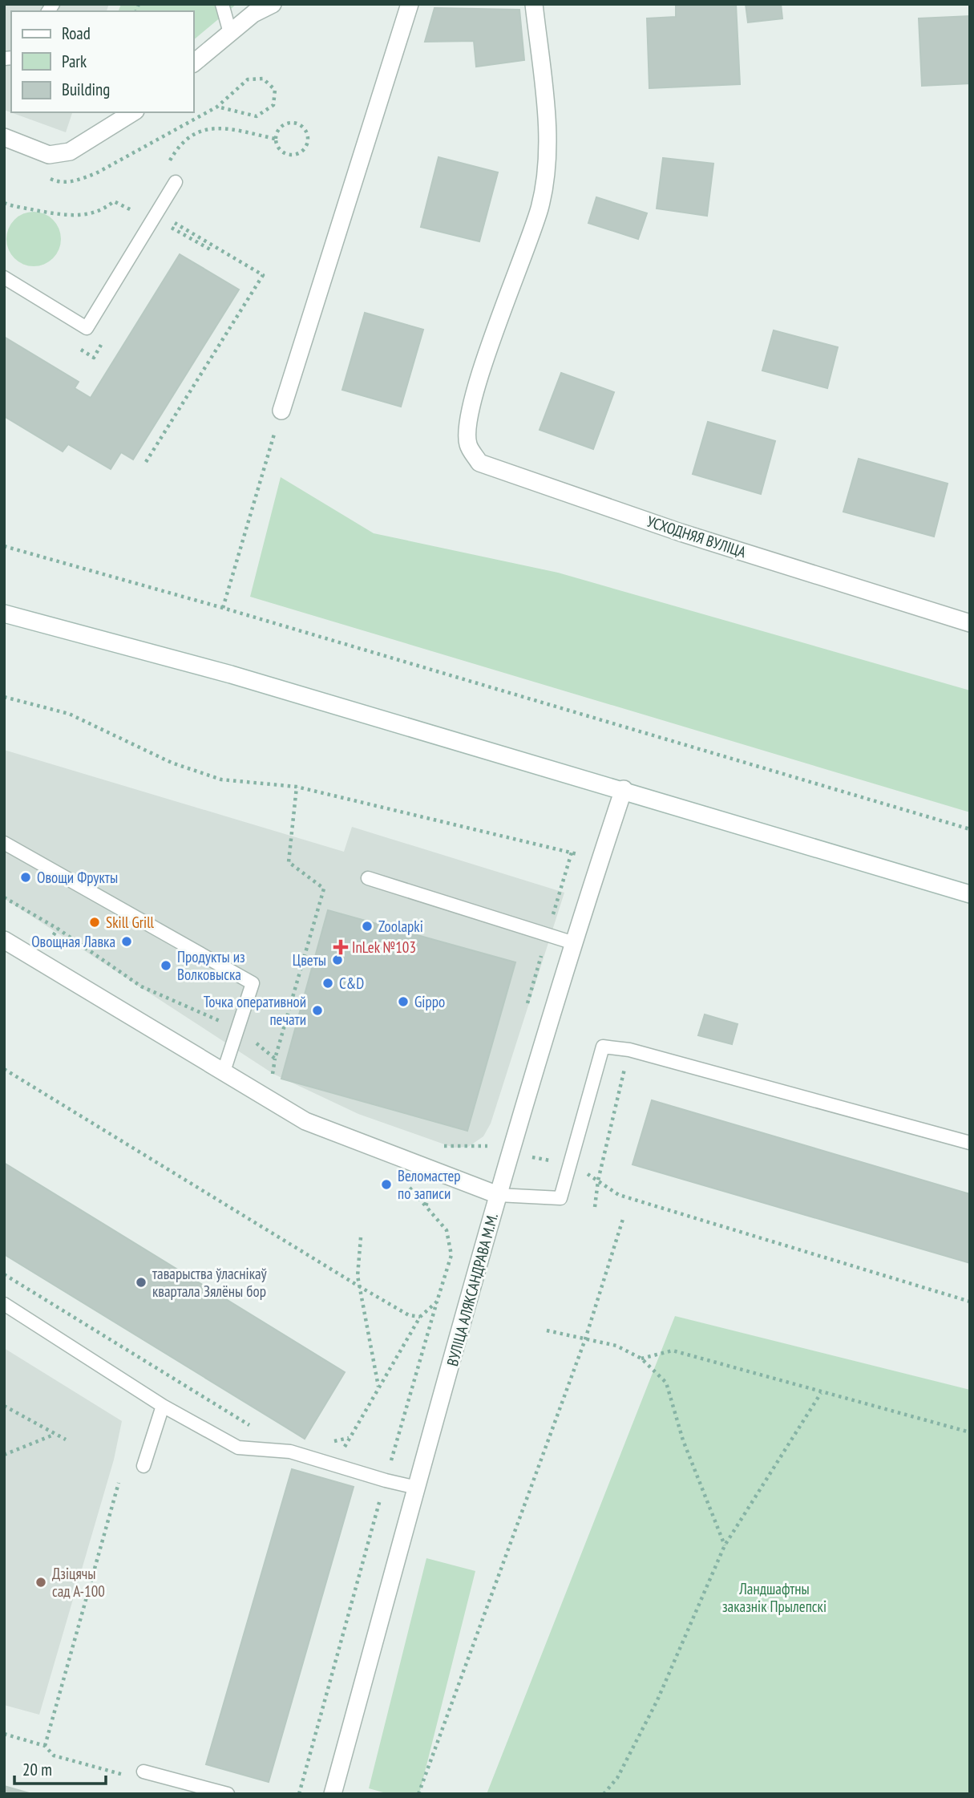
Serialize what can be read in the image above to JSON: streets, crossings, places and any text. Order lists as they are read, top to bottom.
{
  "streets": {
    "street": ["УСХОДНЯЯ ВУЛІЦА", "ВУЛІЦА АЛЯКСАНДРАВА М.М."]
  },
  "parks": ["Ландшафтны заказнік Прылепскі"],
  "places": {
    "other": [
      "Овощи Фрукты",
      "Skill Grill",
      "Zoolapki",
      "Овощная Лавка",
      "Цветы",
      "Продукты из Волковыска",
      "C&D",
      "Gippo",
      "Точка оперативной печати",
      "Веломастер по записи",
      "таварыства ўласнікаў квартала Зялёны бор",
      "Дзіцячы сад А-100"
    ],
    "health": ["InLek №103"]
  },
  "legend": ["Road", "Park", "Building"],
  "scale_bar": "20 m"
}
